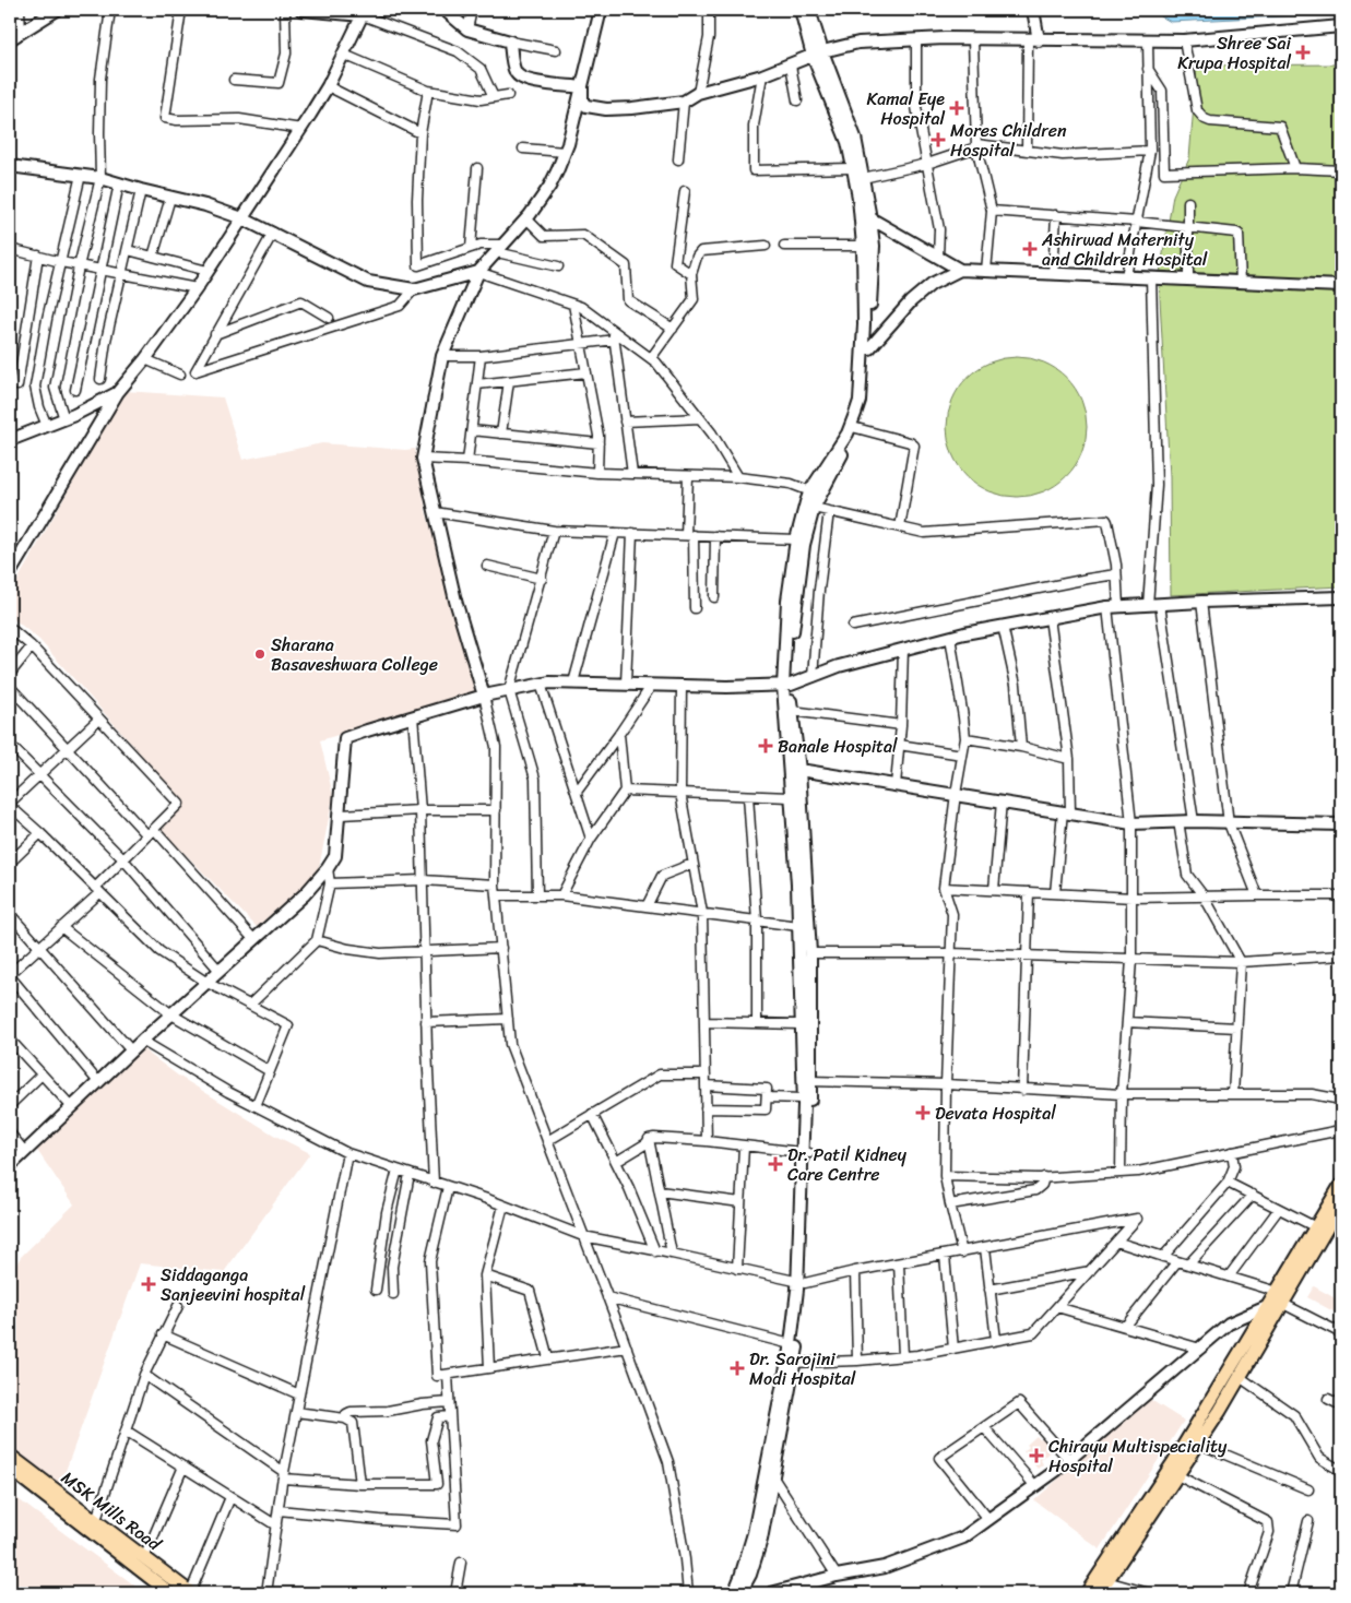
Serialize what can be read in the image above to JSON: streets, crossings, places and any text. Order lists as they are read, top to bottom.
{
  "streets": {
    "main road": ["MSK Mills Road"]
  },
  "places": {
    "health": [
      "Shree Sai Krupa Hospital",
      "Kamal Eye Hospital",
      "Mores Children Hospital",
      "Ashirwad Maternity and Children Hospital",
      "Banale Hospital",
      "Devata Hospital",
      "Dr. Patil Kidney Care Centre",
      "Siddaganga Sanjeevini hospital",
      "Dr. Sarojini Modi Hospital",
      "Chirayu Multispeciality Hospital"
    ],
    "other": ["Sharana Basaveshwara College"]
  }
}
